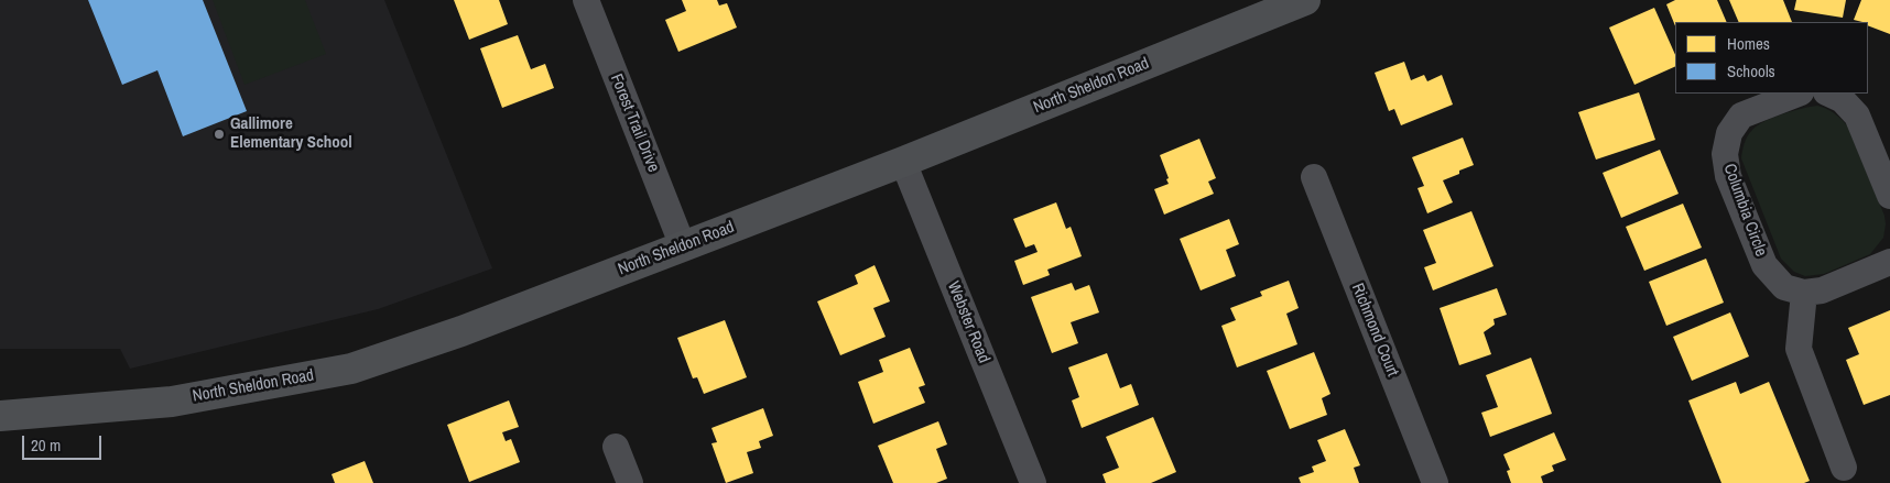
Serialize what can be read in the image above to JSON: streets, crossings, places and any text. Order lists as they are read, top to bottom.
{
  "streets": {
    "main road": ["North Sheldon Road"],
    "street": [
      "Forest Trail Drive",
      "Columbia Circle",
      "Webster Road",
      "Richmond Court"
    ]
  },
  "crossings": [
    ["North Sheldon Road", "Forest Trail Drive"],
    ["North Sheldon Road", "Webster Road"]
  ],
  "places": ["Gallimore Elementary School"],
  "legend": ["Homes", "Schools"],
  "scale_bar": "20 m"
}
